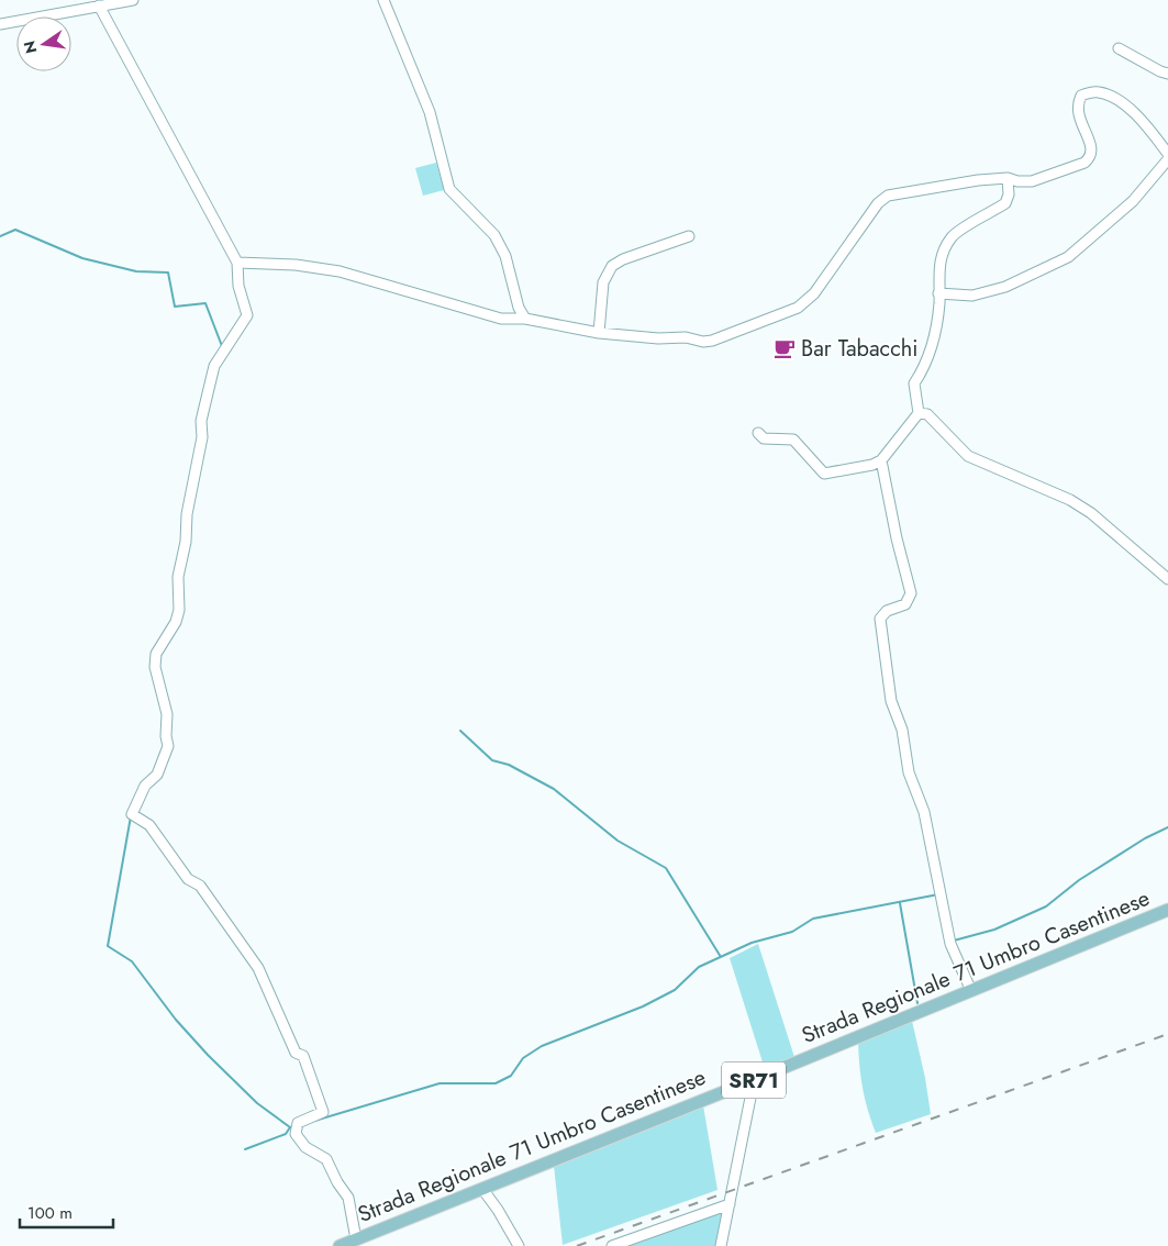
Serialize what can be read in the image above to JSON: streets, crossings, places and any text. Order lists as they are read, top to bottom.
{
  "streets": {
    "main road": ["Strada Regionale 71 Umbro Casentinese", "SR71"]
  },
  "places": {
    "cafe": ["Bar Tabacchi"]
  },
  "scale_bar": "100 m",
  "north": "left"
}
